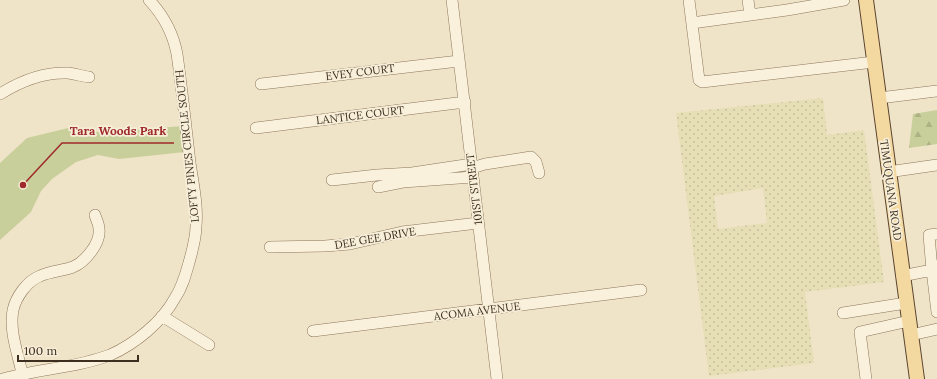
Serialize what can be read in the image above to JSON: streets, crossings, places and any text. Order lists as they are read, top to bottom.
{
  "streets": {
    "main road": ["TIMUQUANA ROAD"],
    "street": [
      "EVEY COURT",
      "LANTICE COURT",
      "LOFTY PINES CIRCLE SOUTH",
      "101ST STREET",
      "DEE GEE DRIVE",
      "ACOMA AVENUE"
    ]
  },
  "crossings": [
    ["EVEY COURT", "101ST STREET"],
    ["LANTICE COURT", "101ST STREET"],
    ["101ST STREET", "DEE GEE DRIVE"],
    ["101ST STREET", "ACOMA AVENUE"]
  ],
  "places": ["Tara Woods Park"],
  "scale_bar": "100 m"
}
